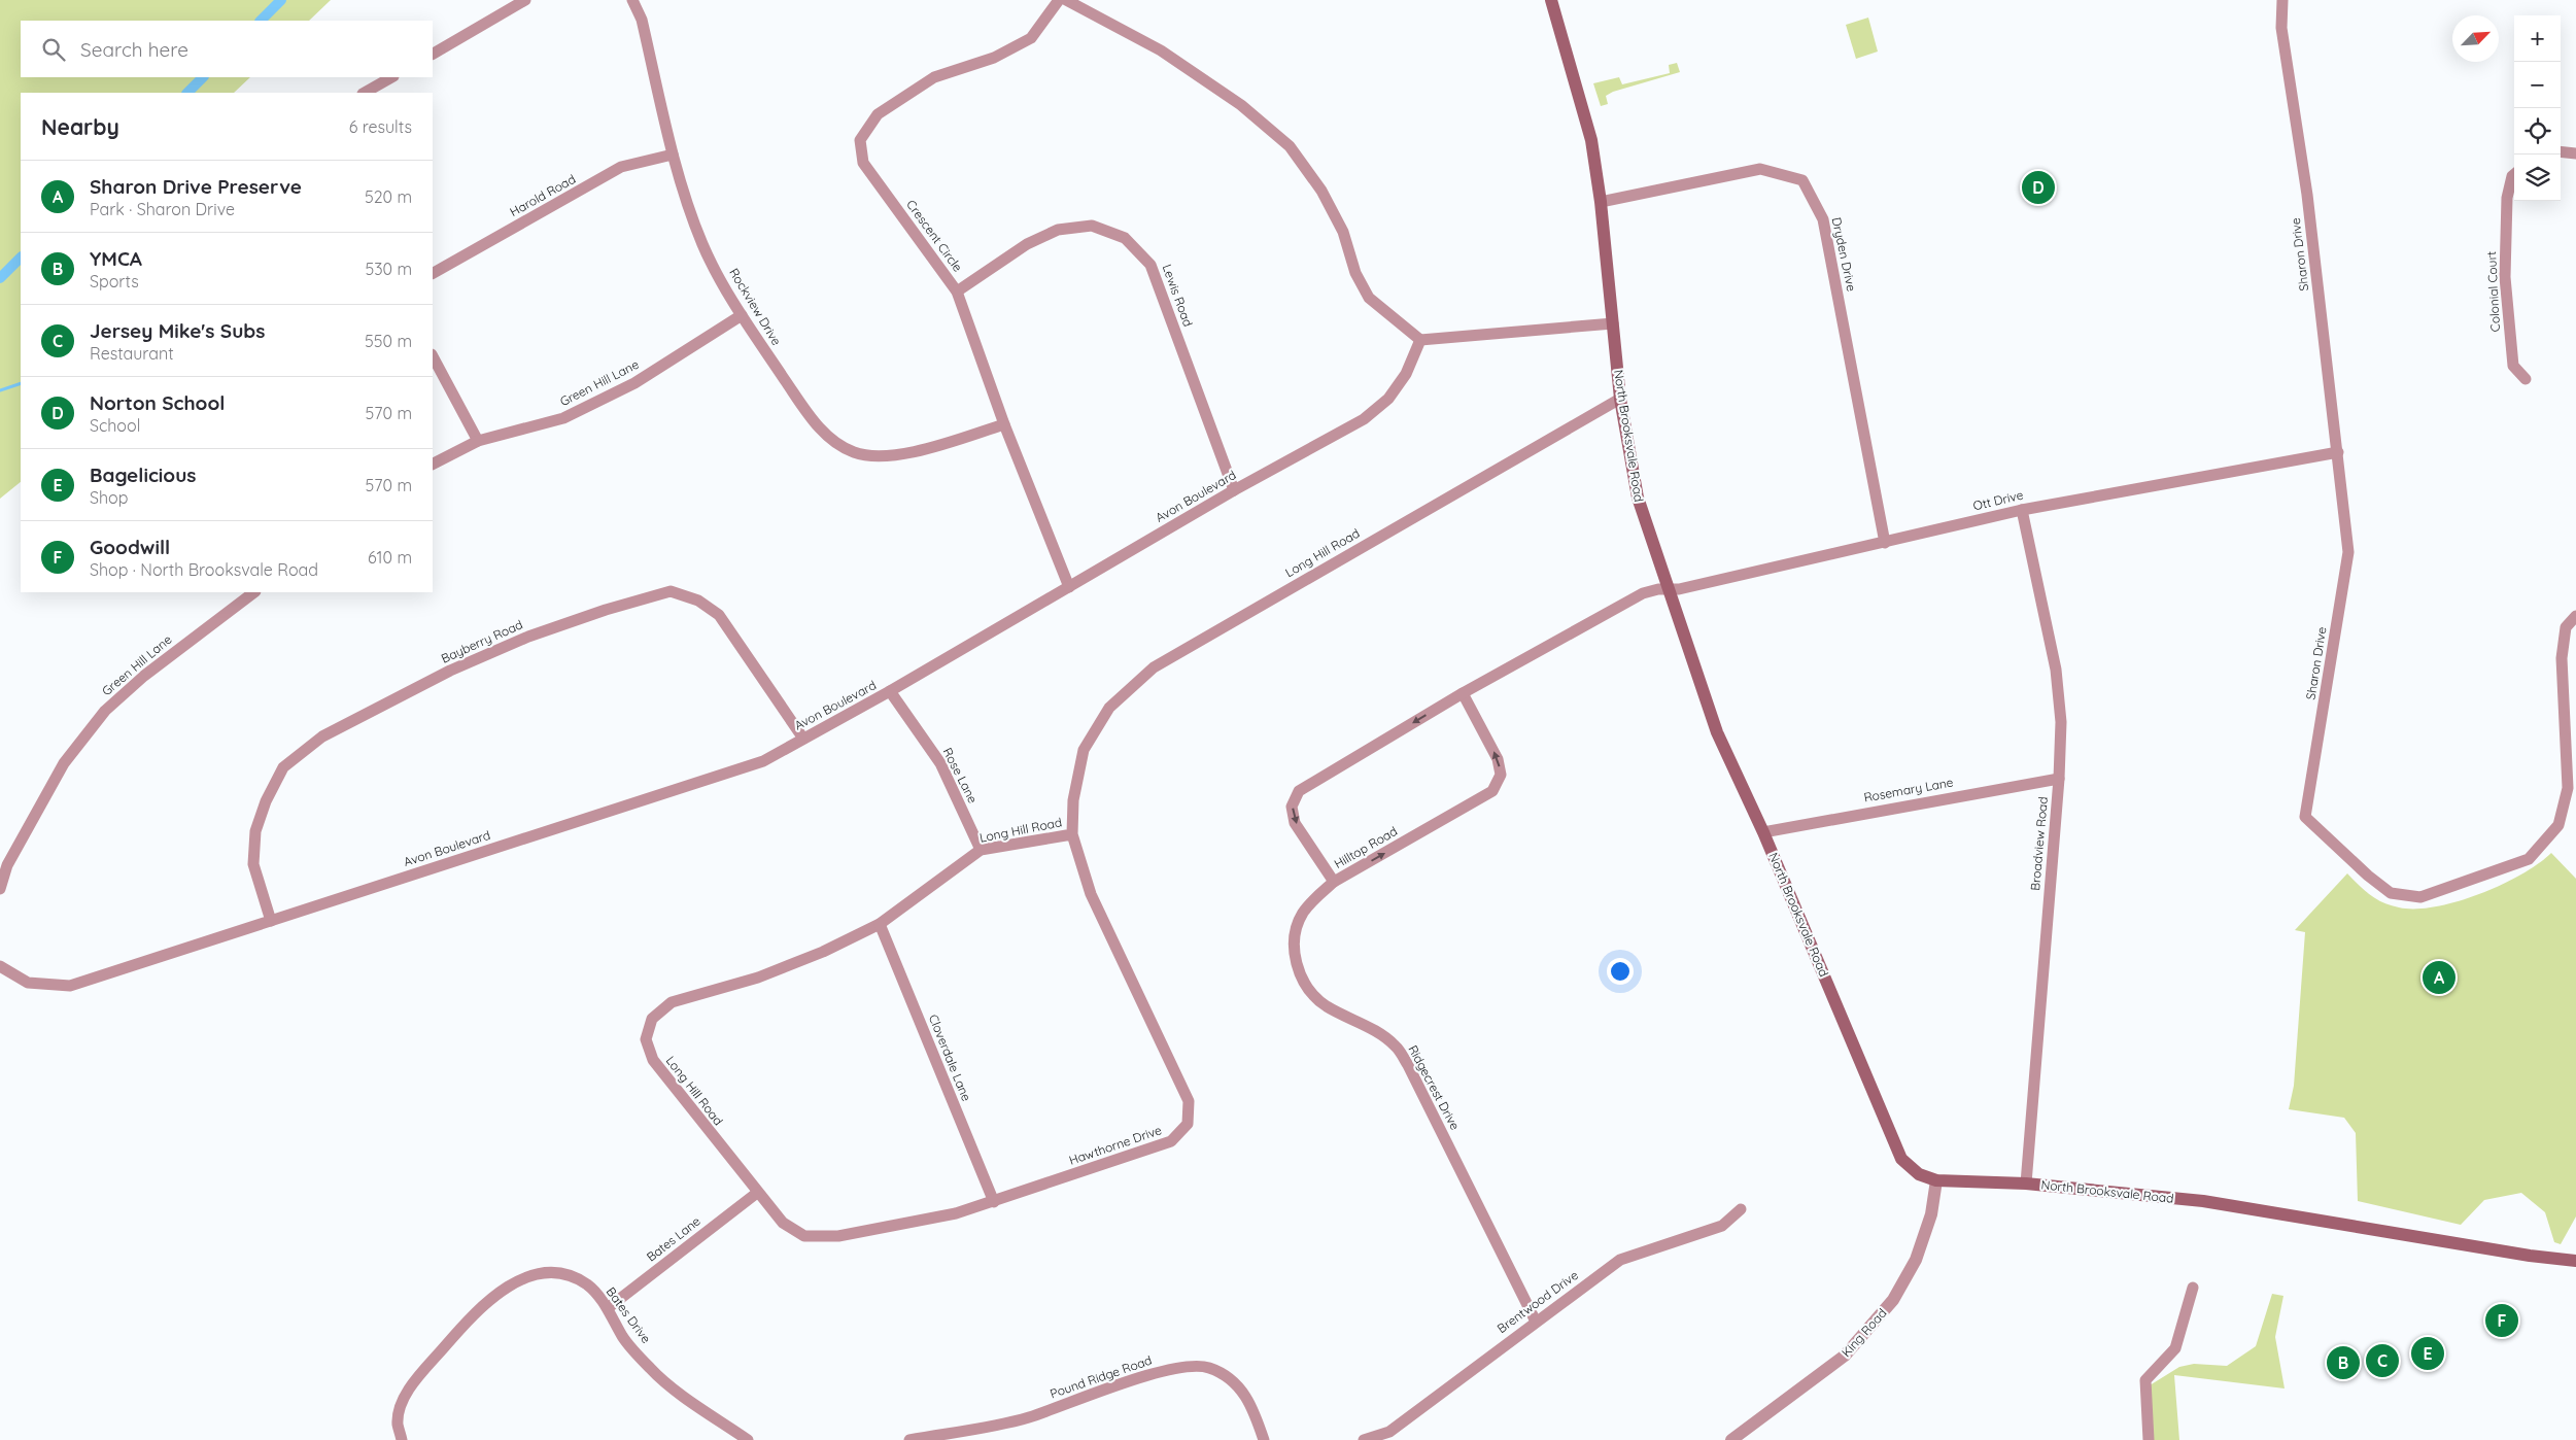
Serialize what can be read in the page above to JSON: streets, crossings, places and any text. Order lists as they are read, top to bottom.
{
  "streets": {
    "main road": ["North Brooksvale Road"],
    "street": [
      "Harold Road",
      "Crescent Circle",
      "Dryden Drive",
      "Sharon Drive",
      "Colonial Court",
      "Lewis Road",
      "Rockview Drive",
      "Green Hill Lane",
      "Avon Boulevard",
      "Ott Drive",
      "Long Hill Road",
      "Bayberry Road",
      "Rose Lane",
      "Rosemary Lane",
      "Broadview Road",
      "Hilltop Road",
      "Cloverdale Lane",
      "Ridgecrest Drive",
      "Hawthorne Drive",
      "Bates Lane",
      "Brentwood Drive",
      "Bates Drive",
      "King Road",
      "Pound Ridge Road"
    ]
  },
  "crossings": [
    ["Harold Road", "Rockview Drive"],
    ["Crescent Circle", "Lewis Road"],
    ["Crescent Circle", "Rockview Drive"],
    ["Crescent Circle", "Avon Boulevard"],
    ["Dryden Drive", "North Brooksvale Road"],
    ["Dryden Drive", "Ott Drive"],
    ["Sharon Drive", "Ott Drive"],
    ["Lewis Road", "Avon Boulevard"],
    ["Rockview Drive", "Green Hill Lane"],
    ["North Brooksvale Road", "Ott Drive"],
    ["North Brooksvale Road", "Long Hill Road"],
    ["North Brooksvale Road", "Rosemary Lane"],
    ["North Brooksvale Road", "Broadview Road"],
    ["North Brooksvale Road", "Hilltop Road"],
    ["North Brooksvale Road", "King Road"],
    ["Avon Boulevard", "Bayberry Road"],
    ["Avon Boulevard", "Rose Lane"],
    ["Ott Drive", "Broadview Road"],
    ["Ott Drive", "Hilltop Road"],
    ["Long Hill Road", "Rose Lane"],
    ["Long Hill Road", "Cloverdale Lane"],
    ["Long Hill Road", "Hawthorne Drive"],
    ["Long Hill Road", "Bates Lane"],
    ["Rosemary Lane", "Broadview Road"],
    ["Hilltop Road", "Ridgecrest Drive"],
    ["Cloverdale Lane", "Hawthorne Drive"],
    ["Ridgecrest Drive", "Brentwood Drive"],
    ["Hawthorne Drive", "Bates Lane"],
    ["Bates Lane", "Bates Drive"]
  ],
  "north": "top right",
  "page": {
    "map_buttons": ["+", "−"],
    "search": "Search here",
    "heading": ["Nearby", "6 results"],
    "list": [
      {
        "mark": "A",
        "name": "Sharon Drive Preserve",
        "note": "Park · Sharon Drive",
        "value": "520 m"
      },
      {
        "mark": "B",
        "name": "YMCA",
        "note": "Sports",
        "value": "530 m"
      },
      {
        "mark": "C",
        "name": "Jersey Mike's Subs",
        "note": "Restaurant",
        "value": "550 m"
      },
      {
        "mark": "D",
        "name": "Norton School",
        "note": "School",
        "value": "570 m"
      },
      {
        "mark": "E",
        "name": "Bagelicious",
        "note": "Shop",
        "value": "570 m"
      },
      {
        "mark": "F",
        "name": "Goodwill",
        "note": "Shop · North Brooksvale Road",
        "value": "610 m"
      }
    ],
    "pins": [
      "D",
      "A",
      "F",
      "E",
      "C",
      "B"
    ]
  }
}
